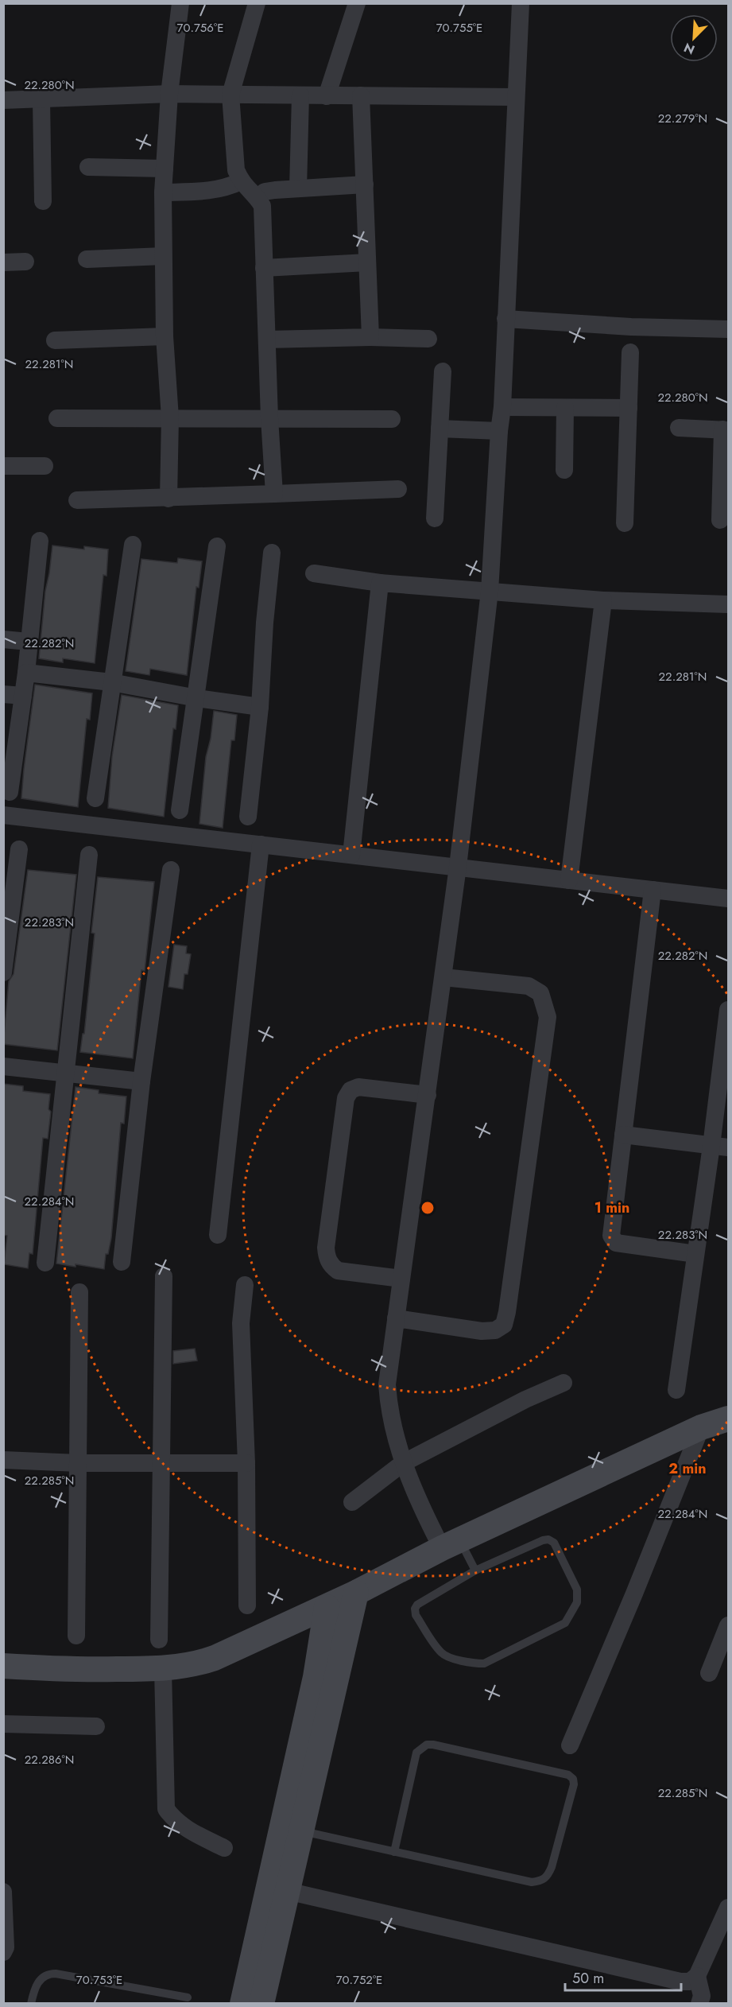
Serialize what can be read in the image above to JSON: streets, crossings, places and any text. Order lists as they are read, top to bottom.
{
  "scale_bar": "50 m",
  "north": "bottom left",
  "coordinates": [
    "70.756°E",
    "70.755°E",
    "22.280°N",
    "22.279°N",
    "22.281°N",
    "22.282°N",
    "22.283°N",
    "22.284°N",
    "22.285°N",
    "22.286°N",
    "70.753°E",
    "70.752°E"
  ],
  "rings": ["1 min", "2 min"]
}
